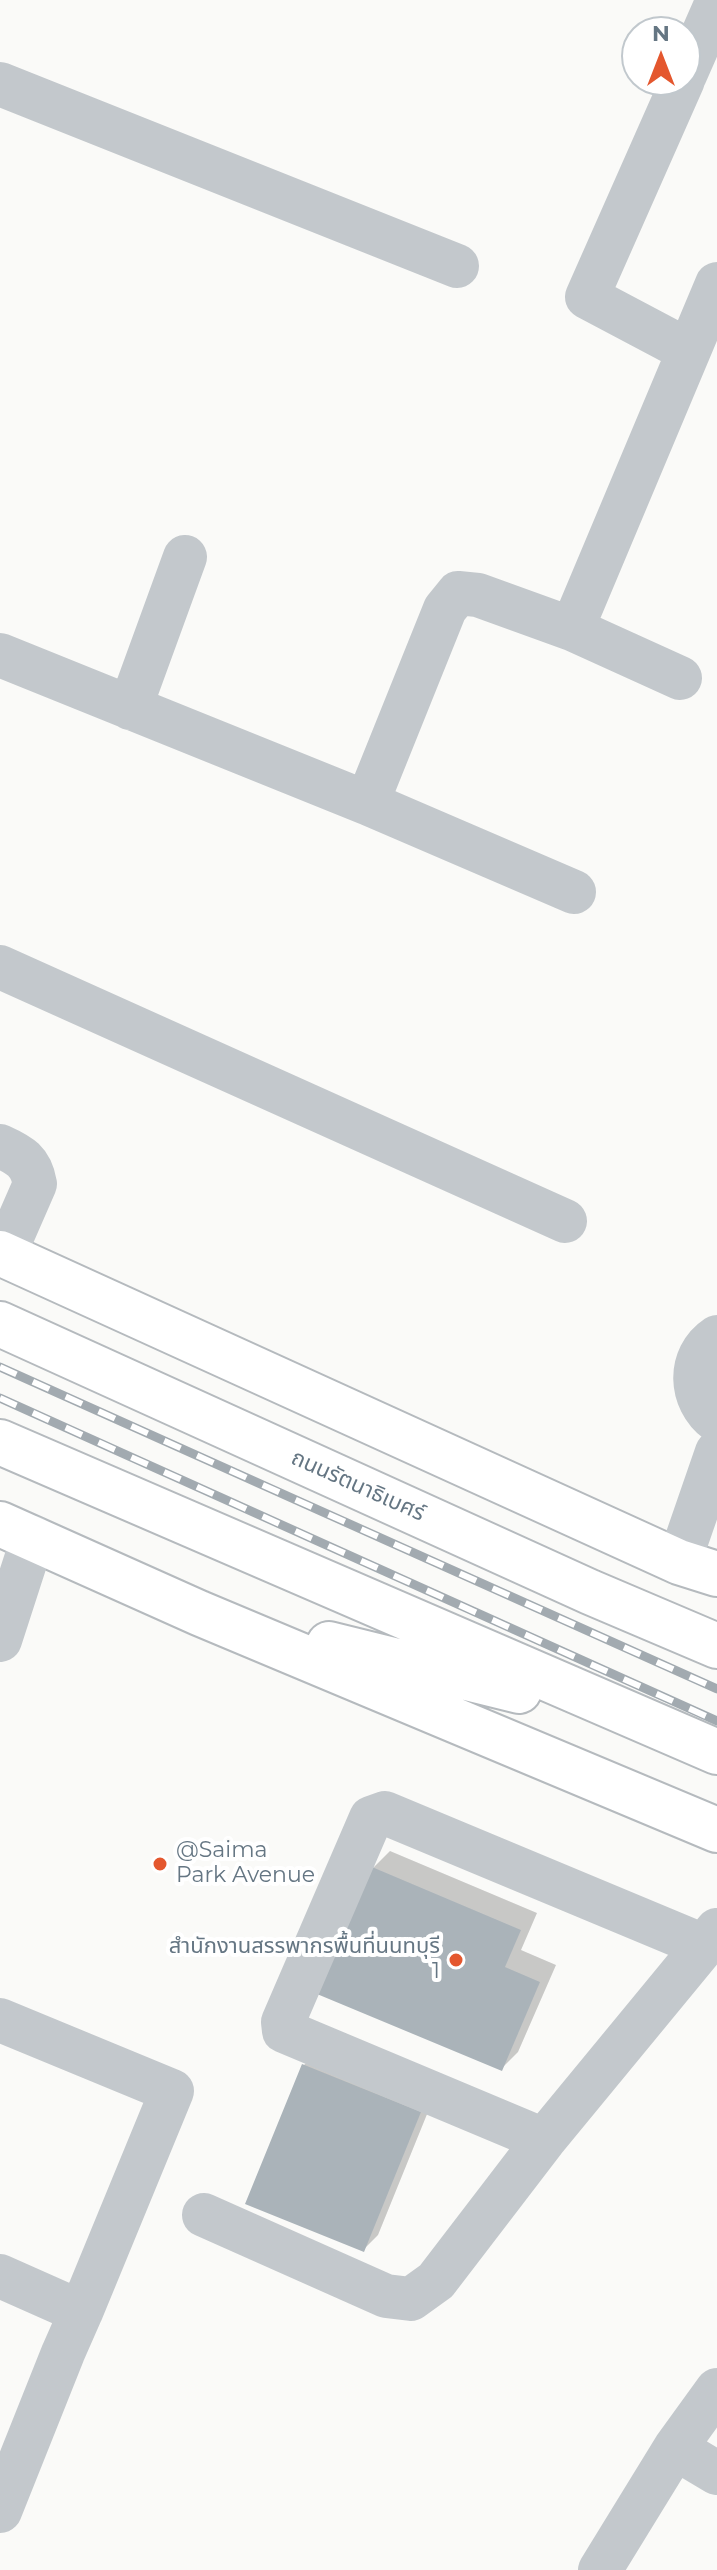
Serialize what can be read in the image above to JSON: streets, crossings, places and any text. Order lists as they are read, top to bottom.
{
  "streets": {
    "main road": ["ถนนรัตนาธิเบศร์"]
  },
  "places": ["@Saima Park Avenue", "สำนักงานสรรพากรพื้นที่นนทบุรี 1"],
  "north": "top"
}
